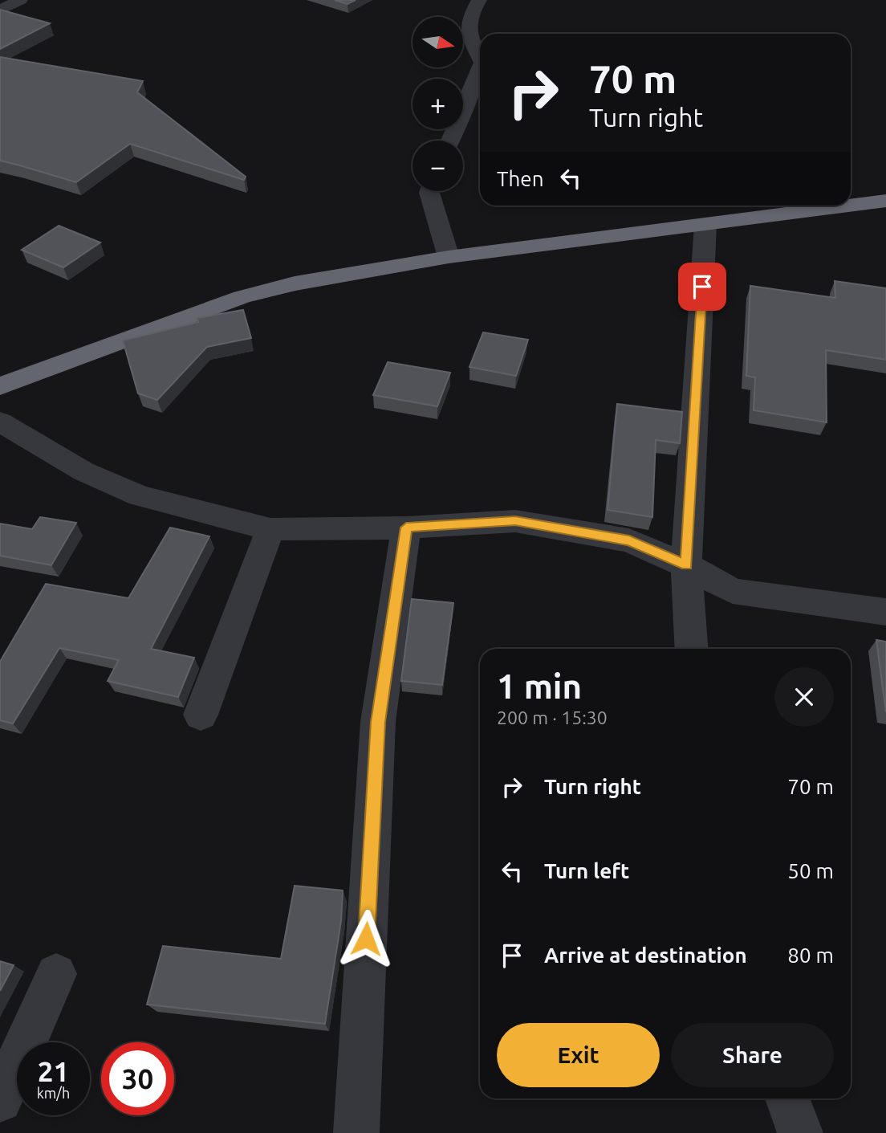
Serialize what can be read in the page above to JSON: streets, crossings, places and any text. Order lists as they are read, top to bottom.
{
  "north": "right",
  "page": {
    "map_buttons": ["+", "−"],
    "turn": ["70 m", "Turn right"],
    "then": "Then",
    "heading": ["1 min", "200 m · 15:30"],
    "list": [
      {
        "name": "Turn right",
        "value": "70 m"
      },
      {
        "name": "Turn left",
        "value": "50 m"
      },
      {
        "name": "Arrive at destination",
        "value": "80 m"
      }
    ],
    "buttons": ["Exit", "Share"],
    "speed": "21 km/h",
    "limit": "30"
  }
}
